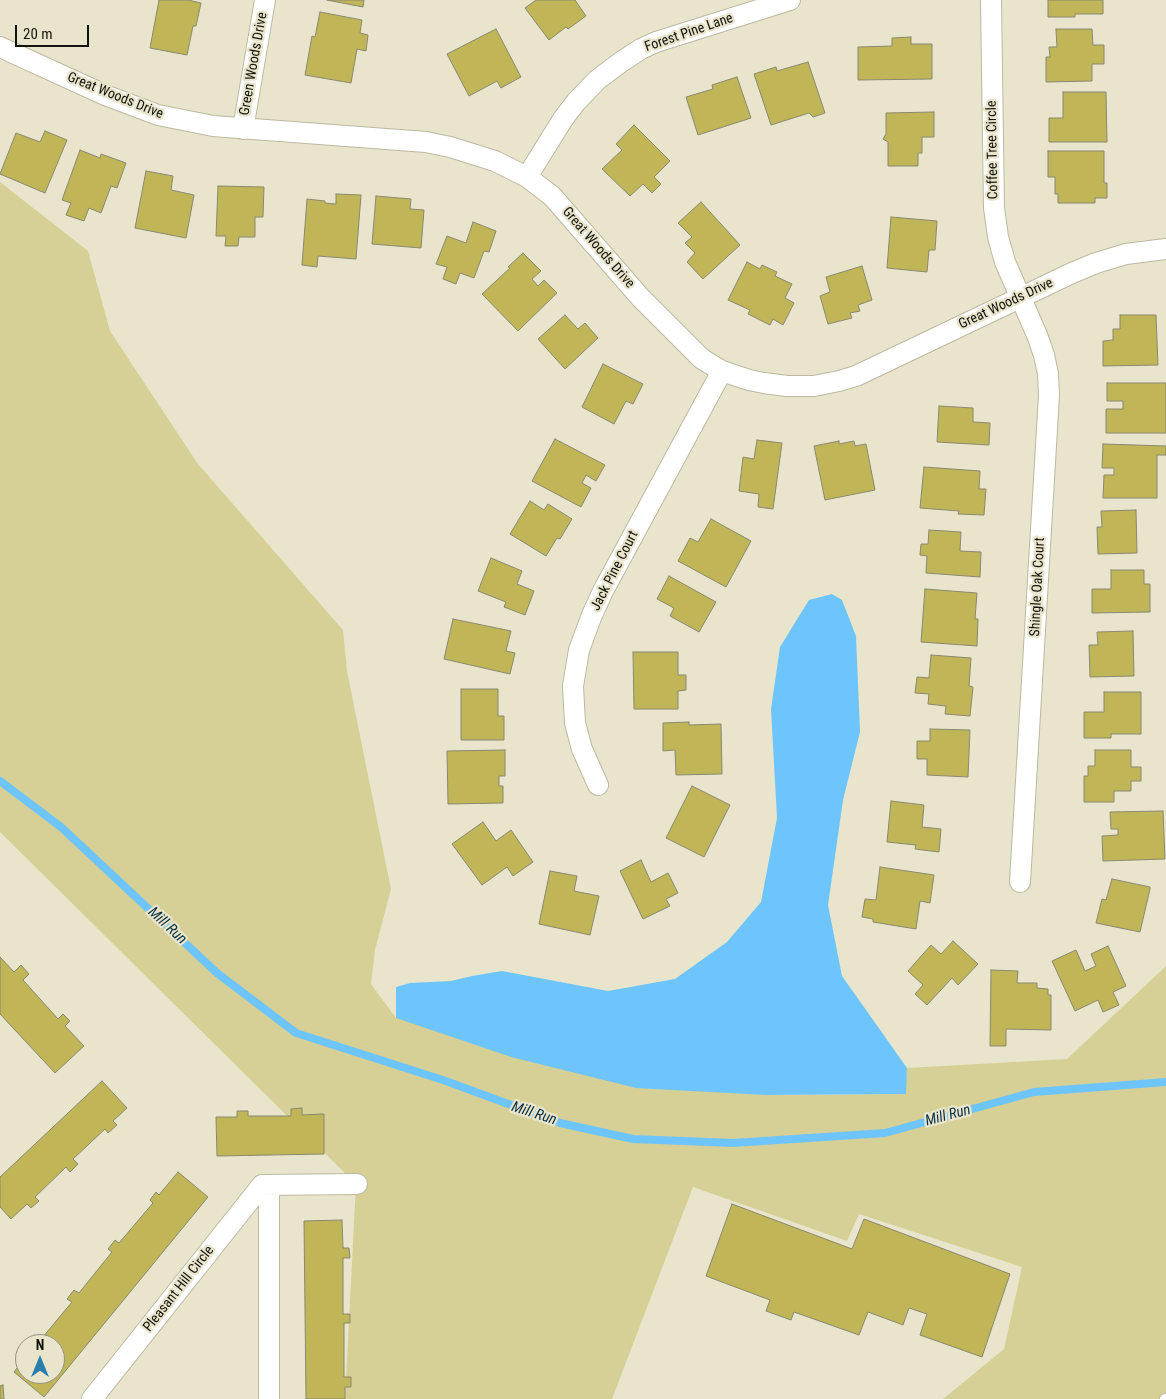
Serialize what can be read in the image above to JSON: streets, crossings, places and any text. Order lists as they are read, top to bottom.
{
  "streets": {
    "street": [
      "Forest Pine Lane",
      "Green Woods Drive",
      "Great Woods Drive",
      "Coffee Tree Circle",
      "Jack Pine Court",
      "Shingle Oak Court",
      "Pleasant Hill Circle"
    ]
  },
  "crossings": [
    ["Forest Pine Lane", "Great Woods Drive"],
    ["Green Woods Drive", "Great Woods Drive"],
    ["Great Woods Drive", "Coffee Tree Circle"],
    ["Great Woods Drive", "Jack Pine Court"],
    ["Great Woods Drive", "Shingle Oak Court"],
    ["Coffee Tree Circle", "Shingle Oak Court"]
  ],
  "water": ["Mill Run"],
  "scale_bar": "20 m",
  "north": "top"
}
